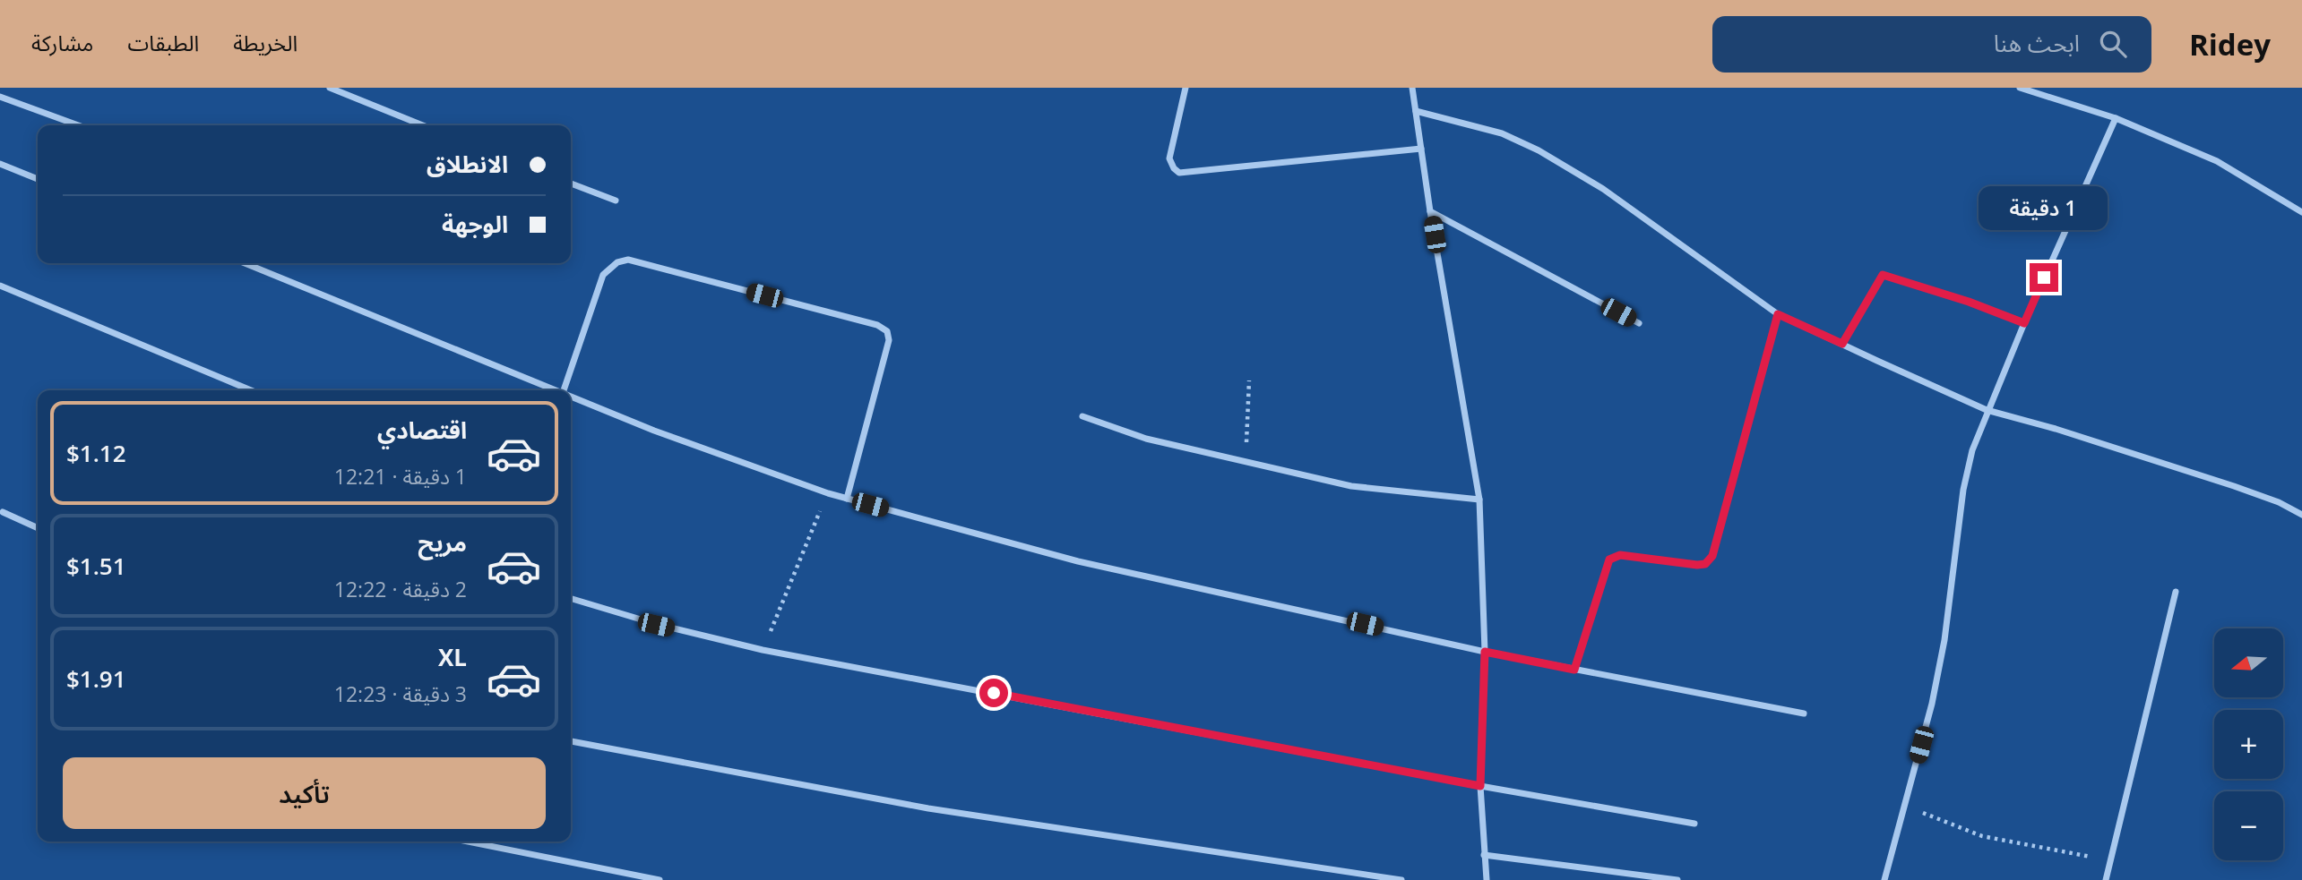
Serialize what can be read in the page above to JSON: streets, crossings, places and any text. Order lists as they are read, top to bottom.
{
  "north": "left",
  "page": {
    "header": "Ridey",
    "search": "ابحث هنا",
    "nav": ["الخريطة", "الطبقات", "مشاركة"],
    "banner": ["الانطلاق", "الوجهة"],
    "bubble": "1 دقيقة",
    "list": [
      {
        "name": "اقتصادي",
        "note": "1 دقيقة · 12:21",
        "value": "$1.12"
      },
      {
        "name": "مريح",
        "note": "2 دقيقة · 12:22",
        "value": "$1.51"
      },
      {
        "name": "XL",
        "note": "3 دقيقة · 12:23",
        "value": "$1.91"
      }
    ],
    "map_buttons": ["+", "−"],
    "buttons": "تأكيد"
  }
}
